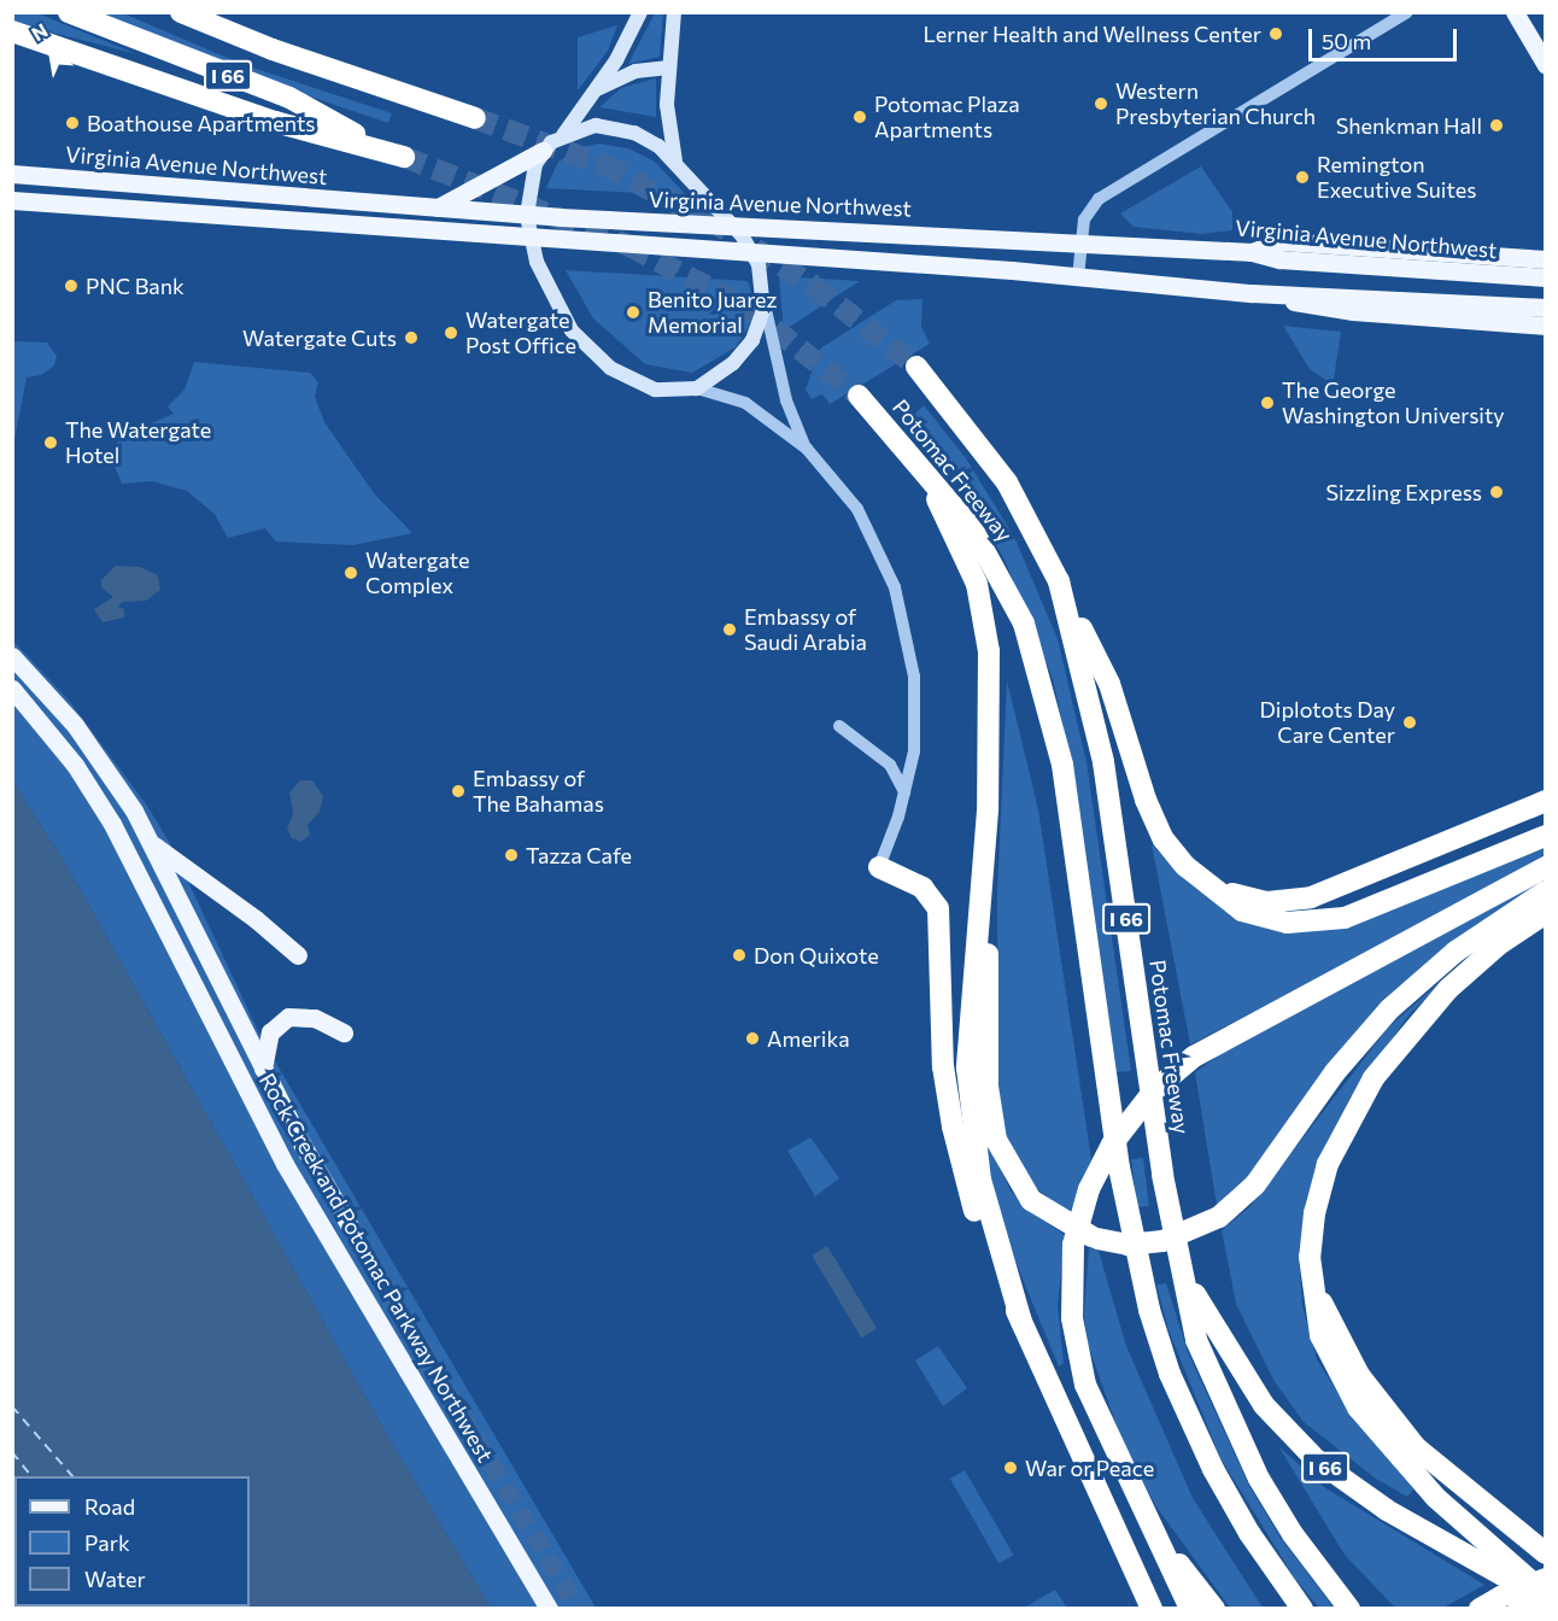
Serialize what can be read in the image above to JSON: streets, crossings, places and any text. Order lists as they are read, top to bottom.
{
  "streets": {
    "highway": ["I 66", "Potomac Freeway"],
    "main road": ["Virginia Avenue Northwest", "Rock Creek and Potomac Parkway Northwest"]
  },
  "crossings": [
    ["I 66", "Potomac Freeway"]
  ],
  "places": [
    "Lerner Health and Wellness Center",
    "Western Presbyterian Church",
    "Potomac Plaza Apartments",
    "Boathouse Apartments",
    "Shenkman Hall",
    "Remington Executive Suites",
    "PNC Bank",
    "Benito Juarez Memorial",
    "Watergate Post Office",
    "Watergate Cuts",
    "The George Washington University",
    "The Watergate Hotel",
    "Sizzling Express",
    "Watergate Complex",
    "Embassy of Saudi Arabia",
    "Diplotots Day Care Center",
    "Embassy of The Bahamas",
    "Tazza Cafe",
    "Don Quixote",
    "Amerika",
    "War or Peace"
  ],
  "legend": ["Road", "Park", "Water"],
  "scale_bar": "50 m",
  "north": "top left"
}
